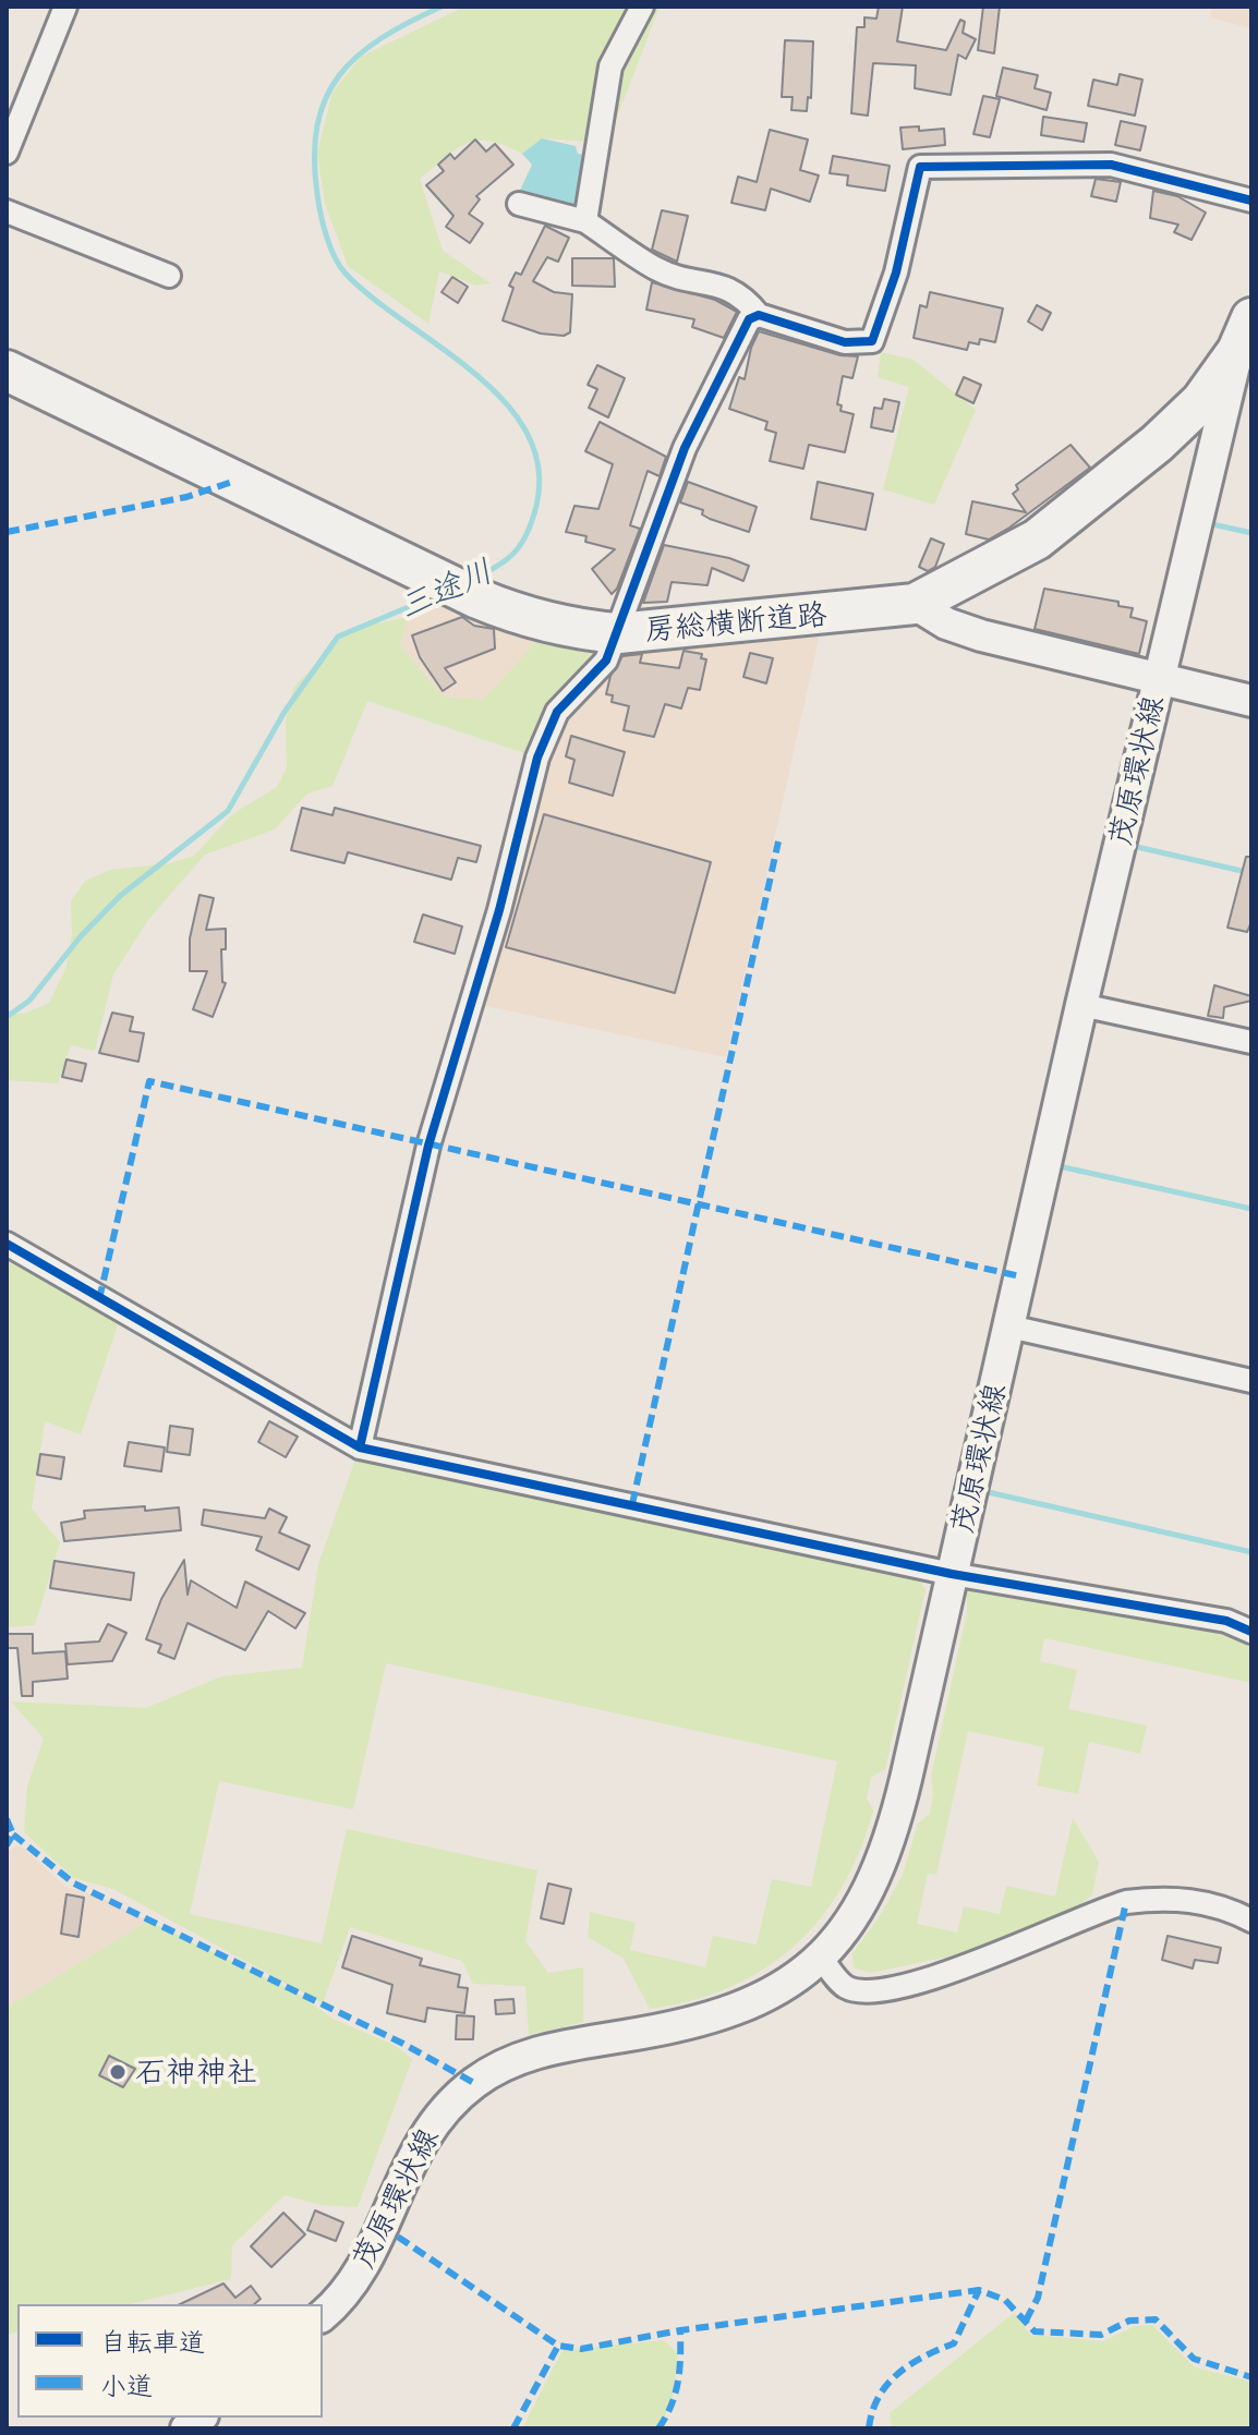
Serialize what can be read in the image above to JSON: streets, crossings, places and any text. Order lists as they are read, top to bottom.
{
  "streets": {
    "highway": ["房総横断道路"],
    "main road": ["茂原環状線"]
  },
  "crossings": [
    ["房総横断道路", "茂原環状線"]
  ],
  "water": ["三途川"],
  "places": ["石神神社"],
  "legend": ["自転車道", "小道"]
}
